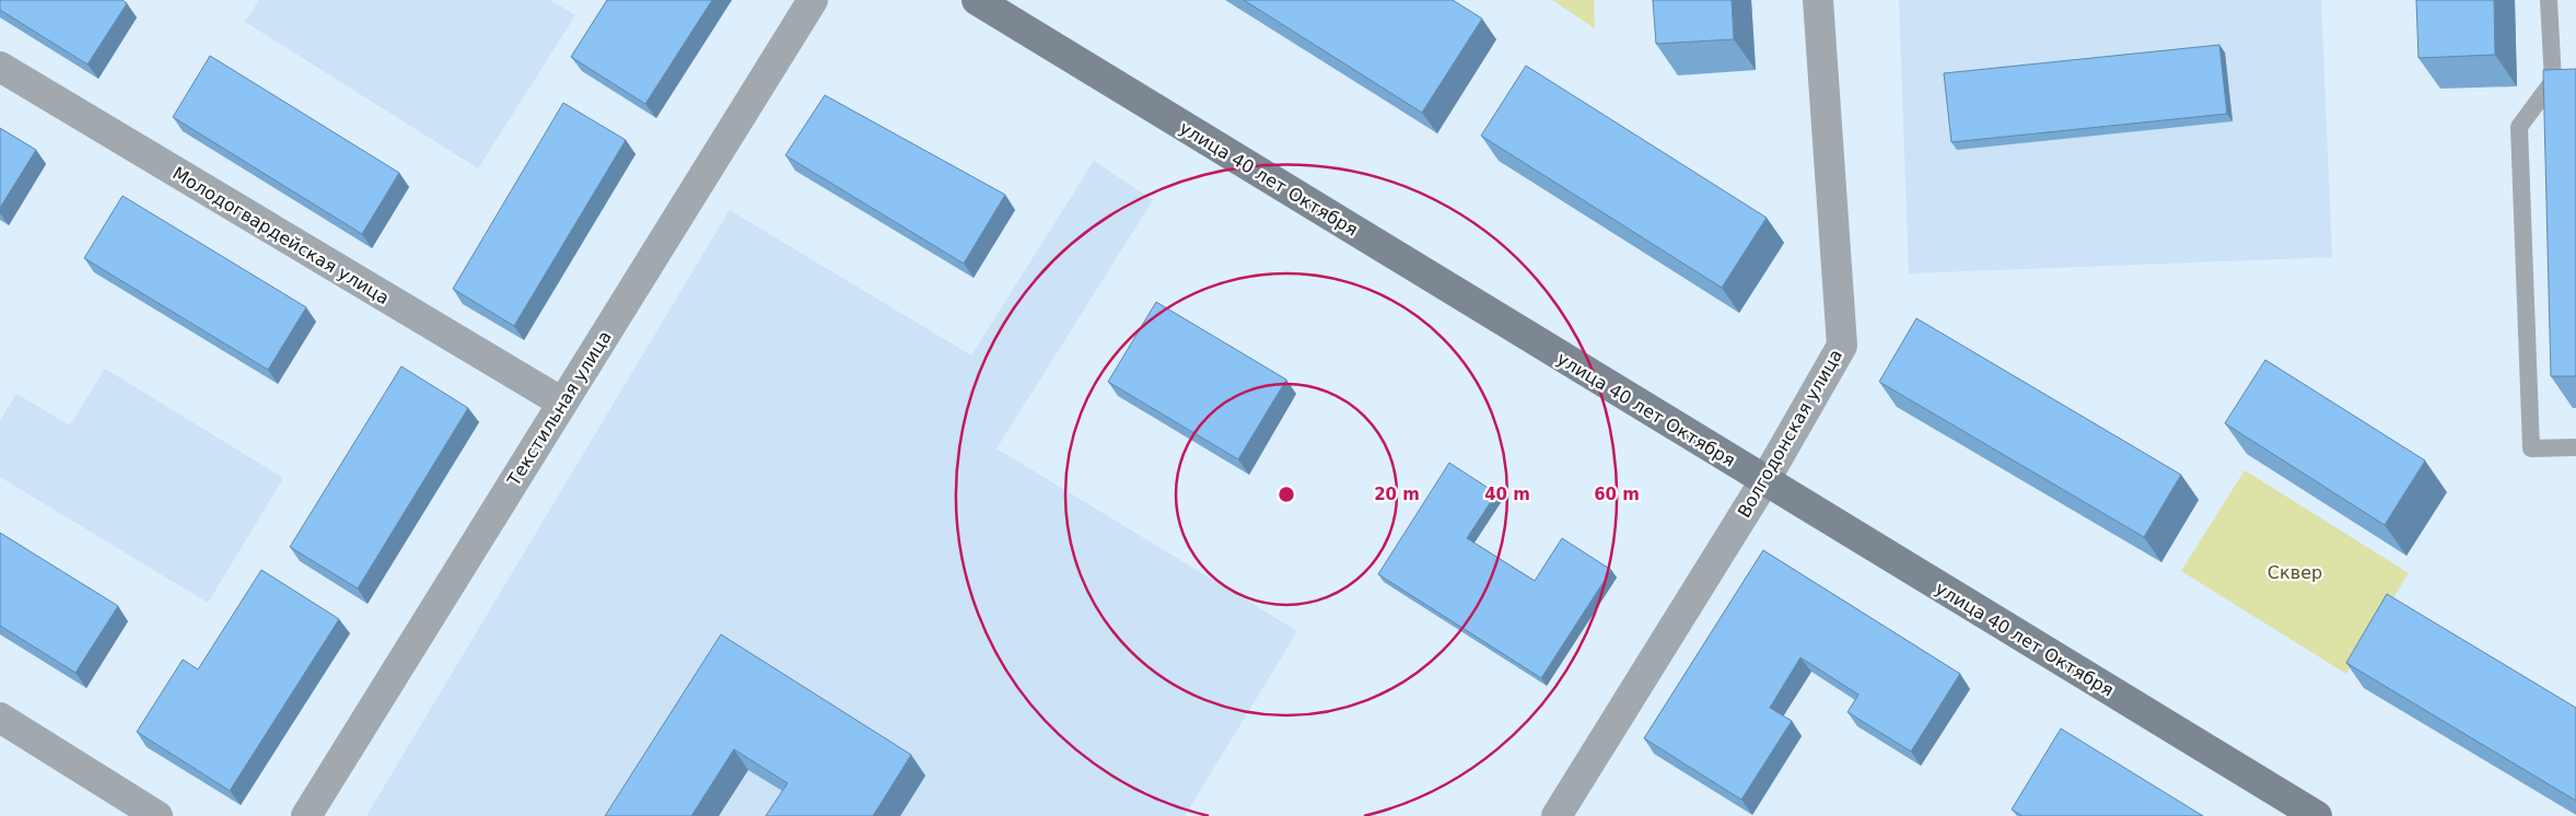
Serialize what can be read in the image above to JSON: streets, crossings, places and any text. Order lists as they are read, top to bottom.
{
  "streets": {
    "main road": ["улица 40 лет Октября"],
    "street": ["Молодогвардейская улица", "Текстильная улица", "Волгодонская улица"]
  },
  "crossings": [
    ["улица 40 лет Октября", "Волгодонская улица"],
    ["Молодогвардейская улица", "Текстильная улица"]
  ],
  "parks": ["Сквер"],
  "rings": ["20 m", "40 m", "60 m"]
}
